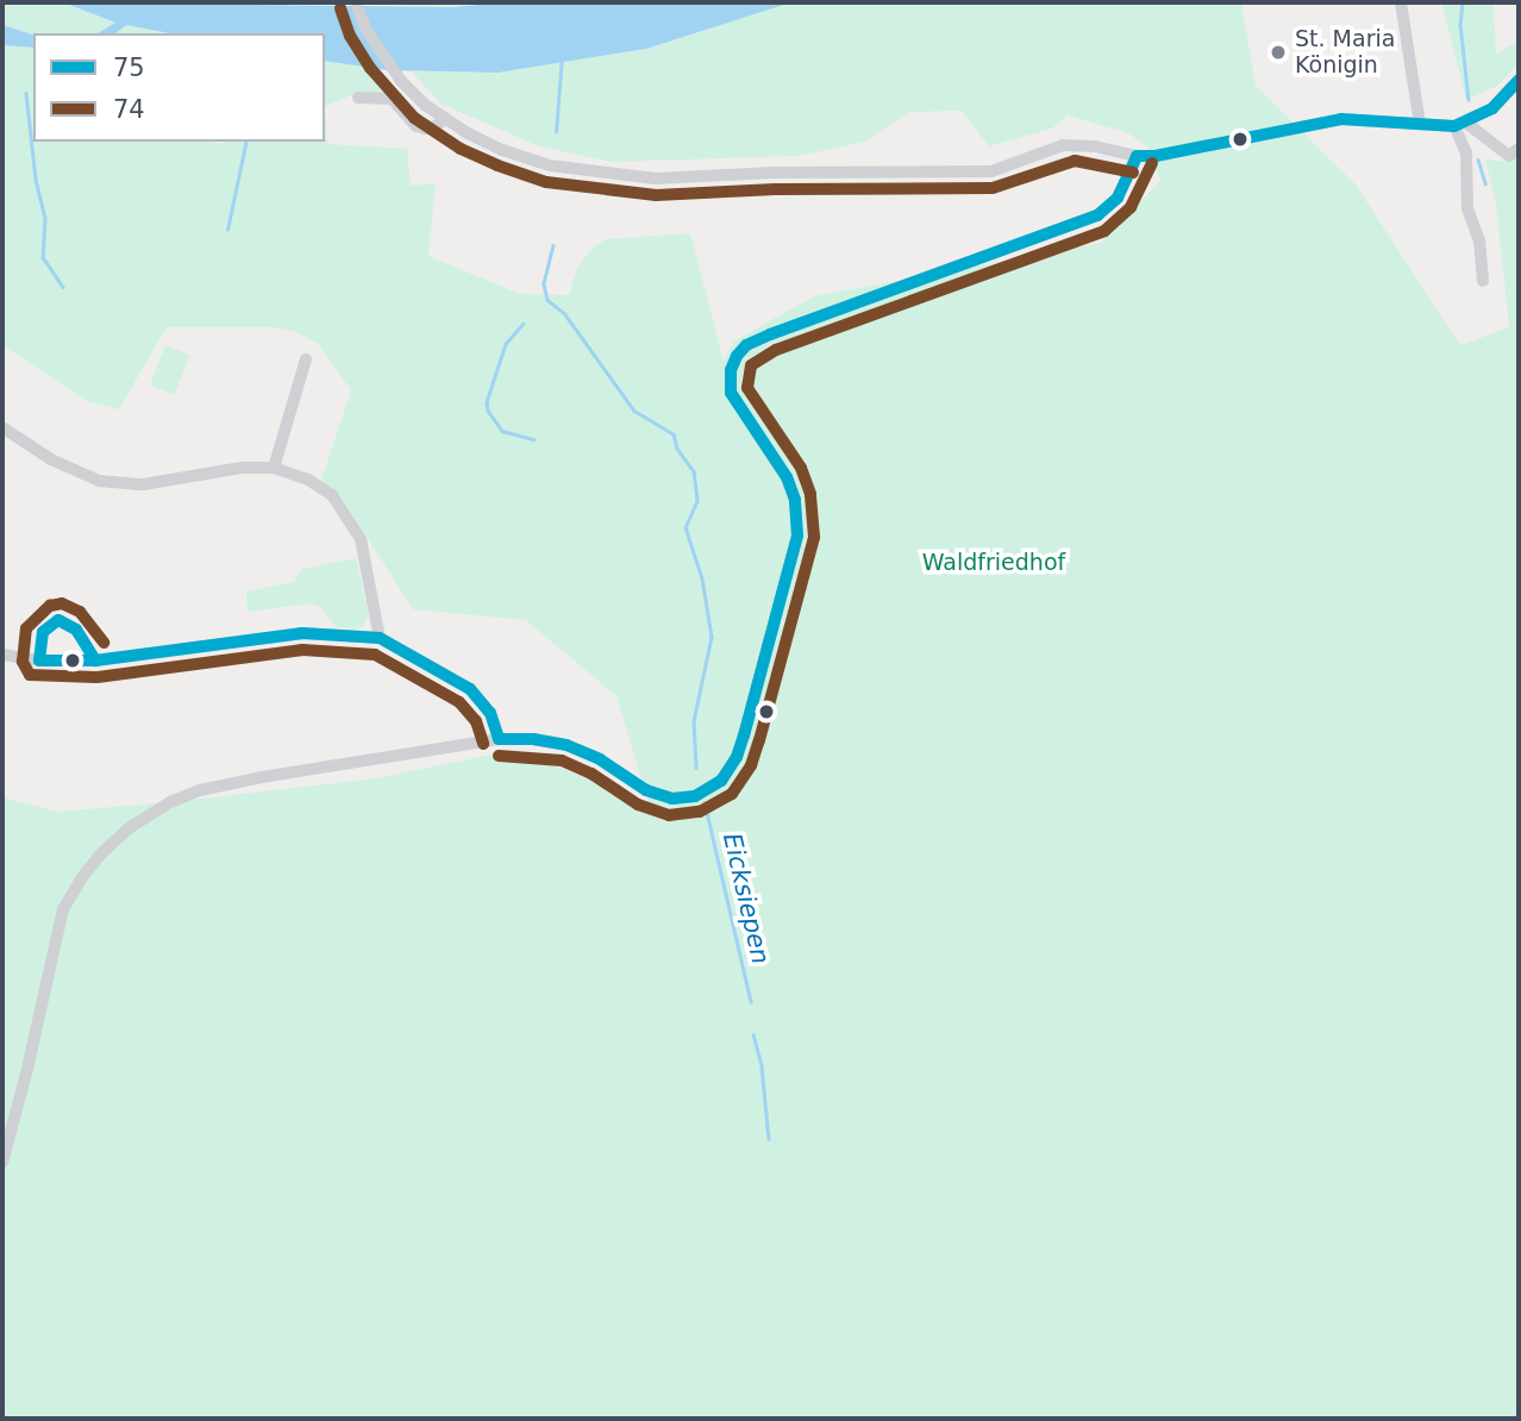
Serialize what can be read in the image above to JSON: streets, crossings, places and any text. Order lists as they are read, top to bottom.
{
  "water": ["Eicksiepen"],
  "parks": ["Waldfriedhof"],
  "places": ["St. Maria Königin"],
  "lines": ["transit line 74", "transit line 75"],
  "legend": ["75", "74"]
}
